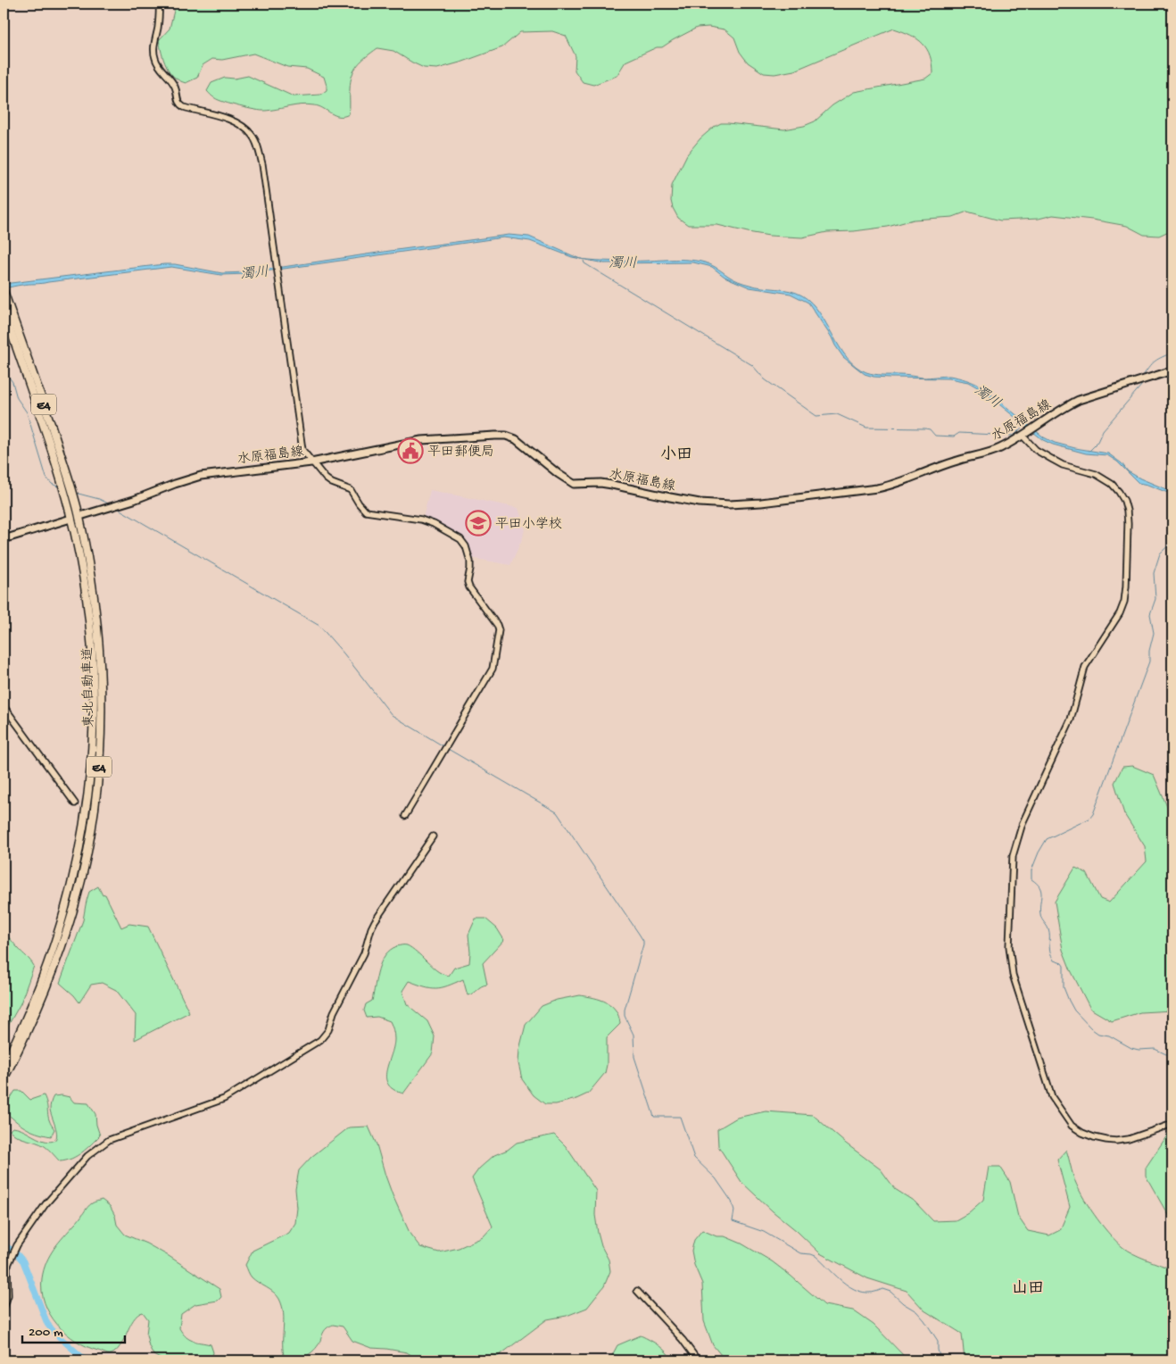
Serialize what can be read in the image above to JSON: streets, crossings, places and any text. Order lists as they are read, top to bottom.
{
  "streets": {
    "highway": ["E4", "東北自動車道"],
    "main road": ["水原福島線"]
  },
  "crossings": [
    ["水原福島線", "東北自動車道"]
  ],
  "districts": ["小田", "山田"],
  "water": ["濁川"],
  "places": {
    "public building": ["平田郵便局"],
    "school or university": ["平田小学校"]
  },
  "scale_bar": "200 m"
}
